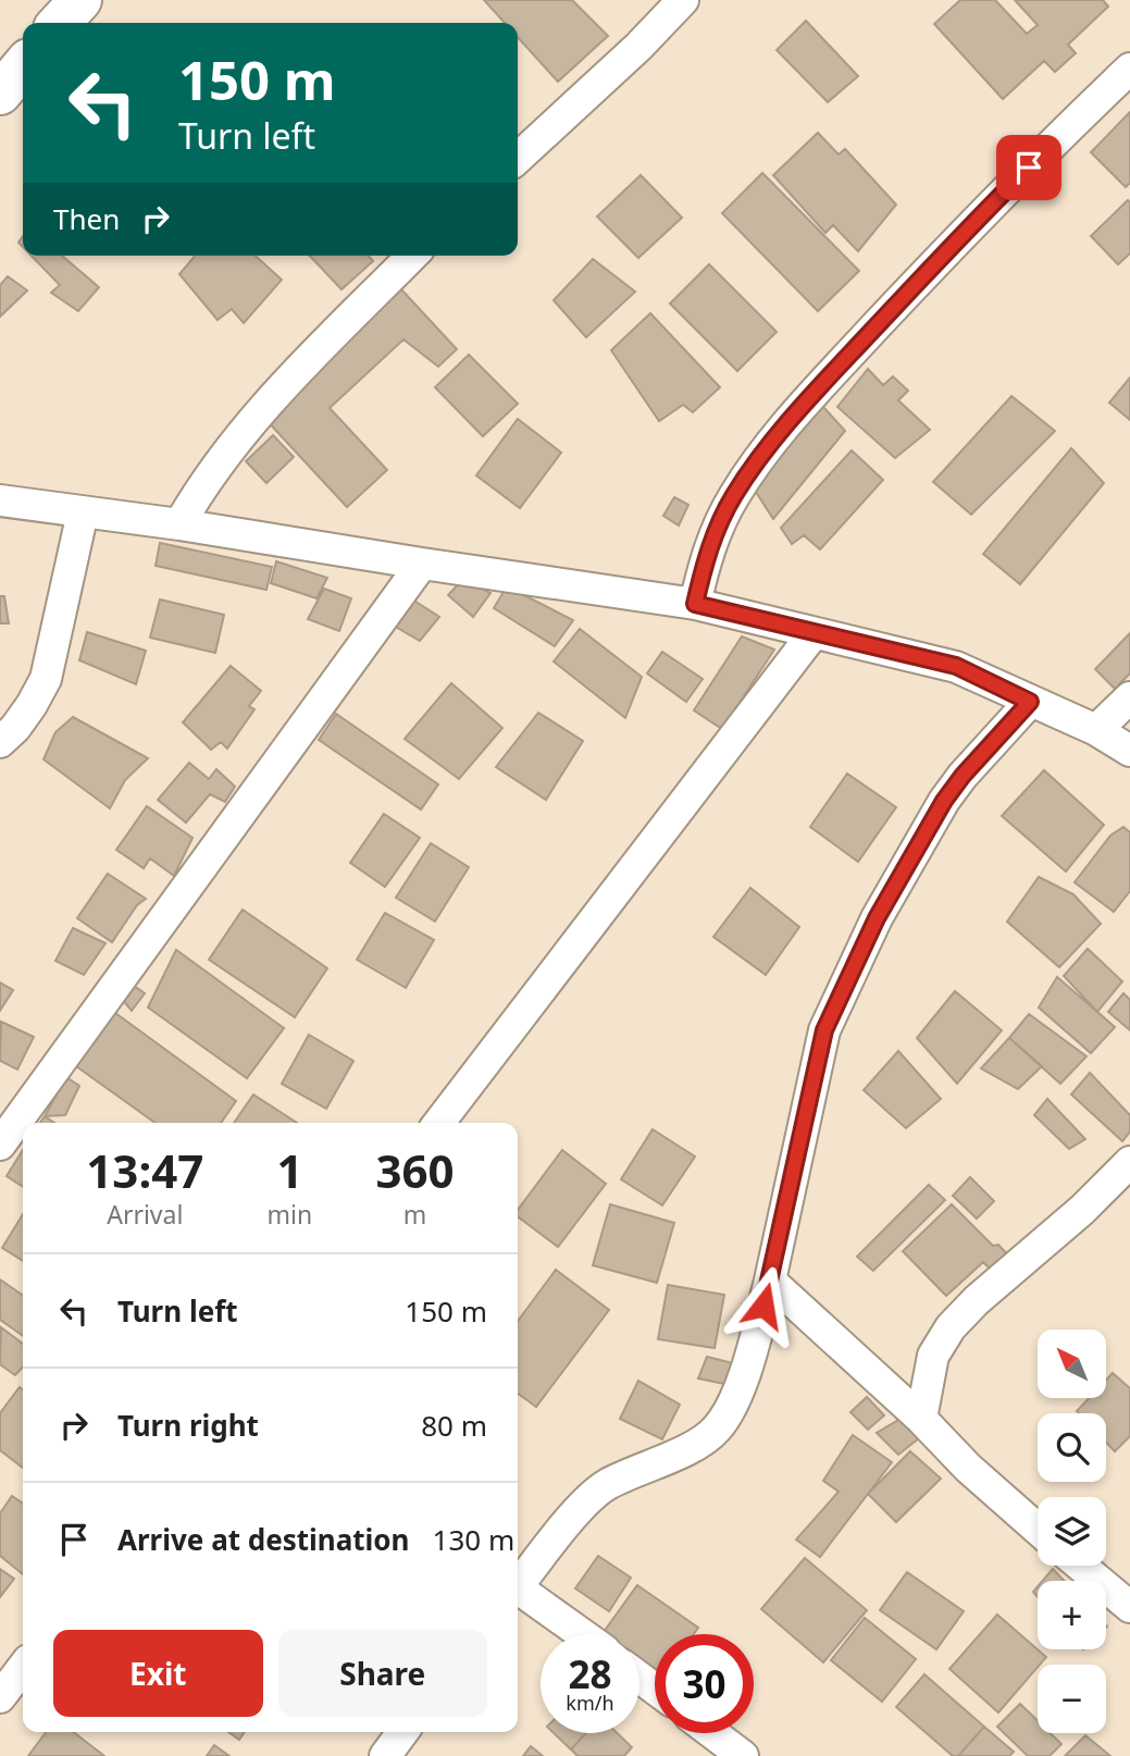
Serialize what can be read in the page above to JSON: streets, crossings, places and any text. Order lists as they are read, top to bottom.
{
  "north": "top left",
  "page": {
    "turn": ["150 m", "Turn left"],
    "then": "Then",
    "eta": [
      "13:47",
      "Arrival",
      "1",
      "min",
      "360",
      "m"
    ],
    "list": [
      {
        "name": "Turn left",
        "value": "150 m"
      },
      {
        "name": "Turn right",
        "value": "80 m"
      },
      {
        "name": "Arrive at destination",
        "value": "130 m"
      }
    ],
    "map_buttons": ["+", "−"],
    "buttons": ["Exit", "Share"],
    "speed": "28 km/h",
    "limit": "30"
  }
}
